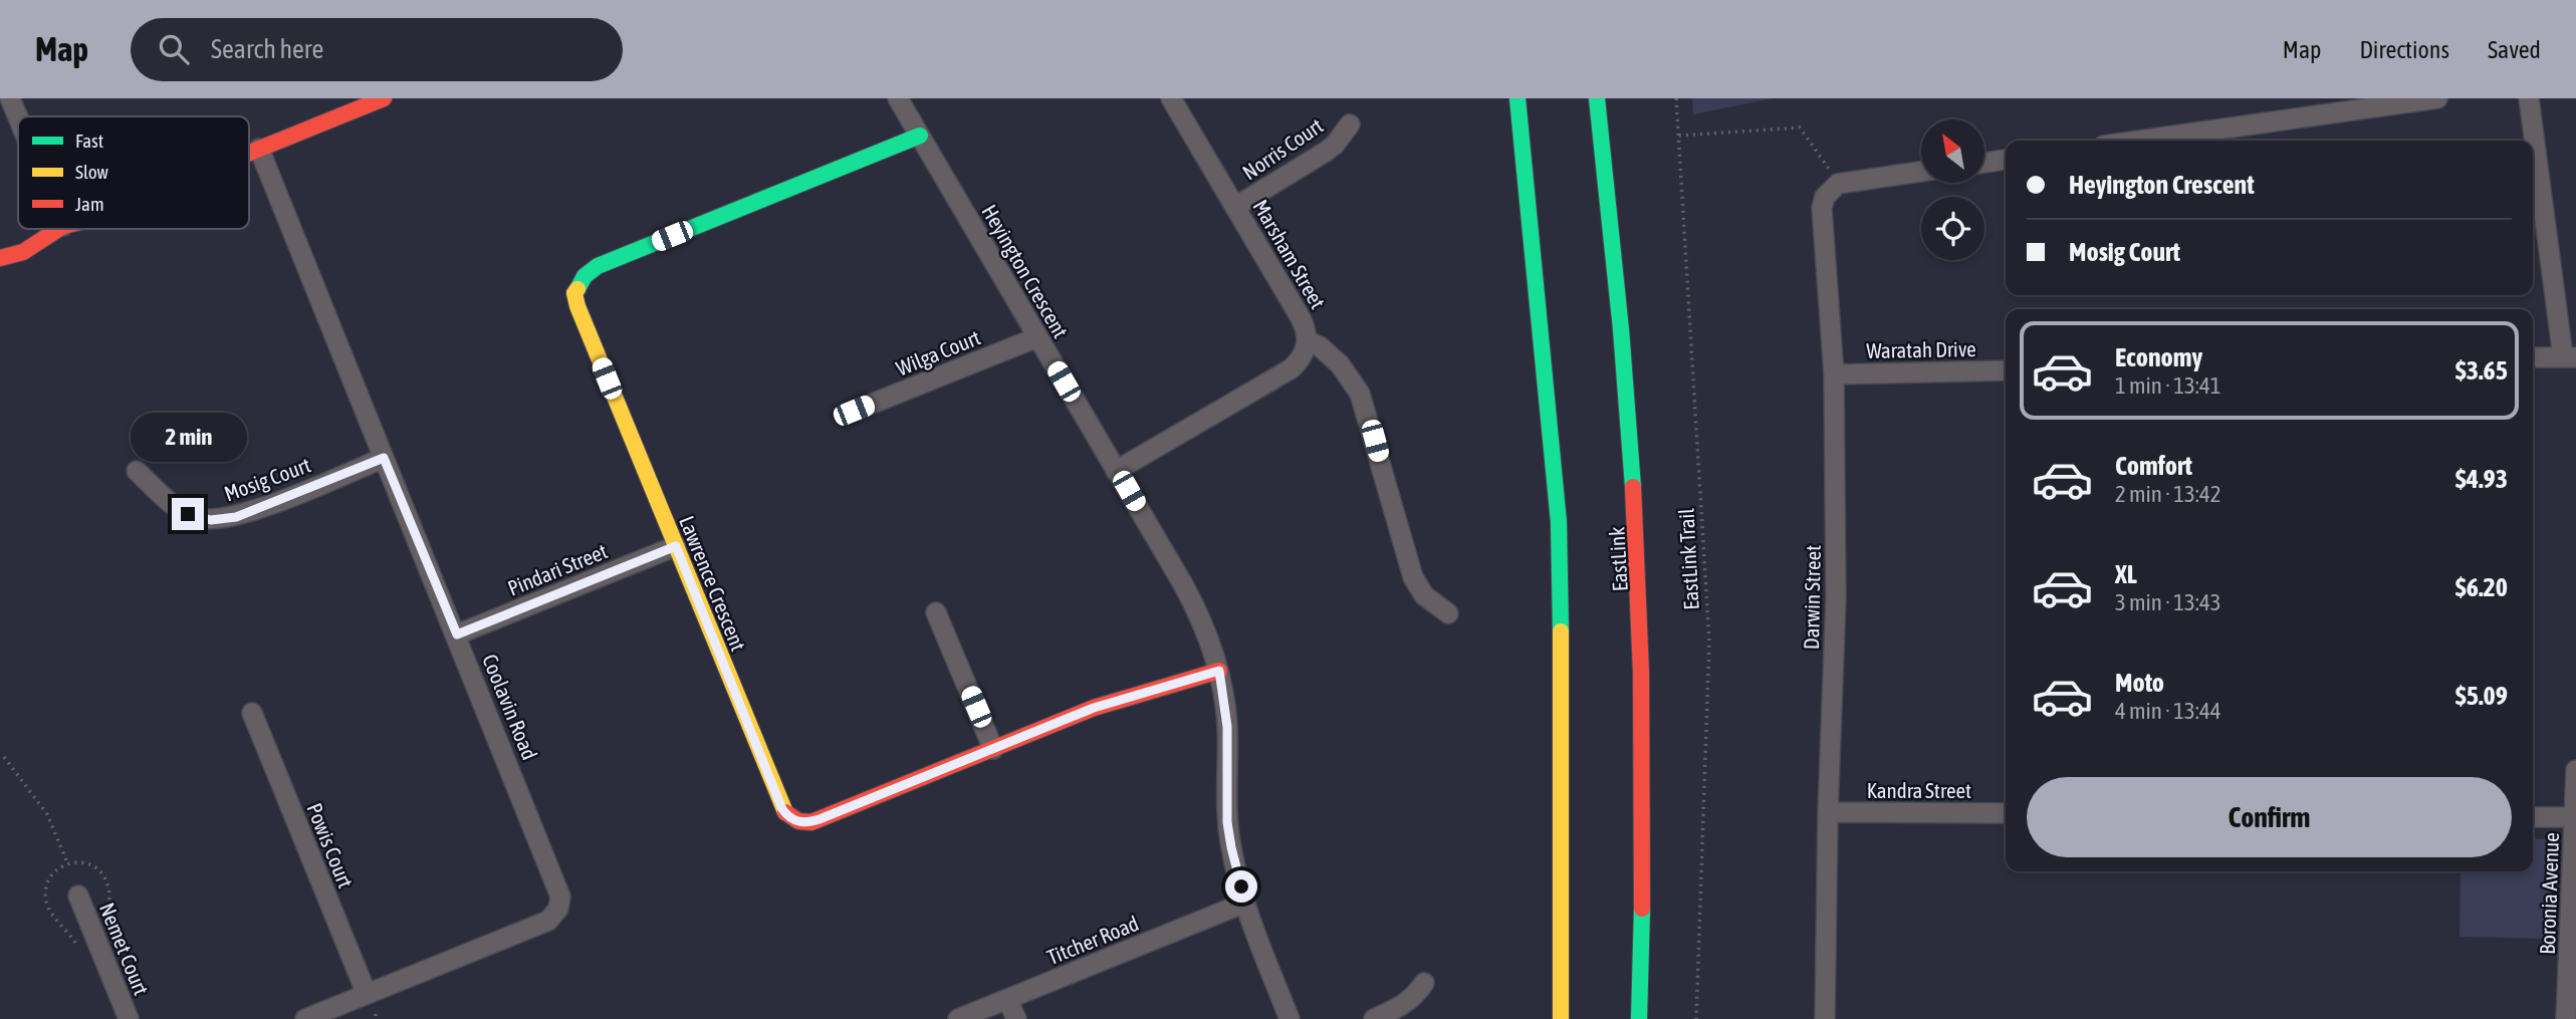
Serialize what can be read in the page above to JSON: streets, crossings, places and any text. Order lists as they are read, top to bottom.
{
  "streets": {
    "main road": ["EastLink", "Lawrence Crescent"],
    "street": [
      "Norris Court",
      "Marsham Street",
      "Heyington Crescent",
      "Waratah Drive",
      "Wilga Court",
      "Mosig Court",
      "Pindari Street",
      "Darwin Street",
      "Coolavin Road",
      "Kandra Street",
      "Powis Court",
      "Boronia Avenue",
      "Titcher Road",
      "Nemet Court"
    ],
    "path": ["EastLink Trail"]
  },
  "crossings": [
    ["Norris Court", "Marsham Street"],
    ["Marsham Street", "Heyington Crescent"],
    ["Heyington Crescent", "Wilga Court"],
    ["Heyington Crescent", "Lawrence Crescent"],
    ["Heyington Crescent", "Titcher Road"],
    ["Waratah Drive", "Darwin Street"],
    ["Mosig Court", "Coolavin Road"],
    ["Pindari Street", "Lawrence Crescent"],
    ["Pindari Street", "Coolavin Road"],
    ["Darwin Street", "Kandra Street"],
    ["Coolavin Road", "Powis Court"]
  ],
  "legend": ["Fast", "Slow", "Jam"],
  "north": "top left",
  "page": {
    "header": "Map",
    "search": "Search here",
    "nav": ["Map", "Directions", "Saved"],
    "banner": ["Heyington Crescent", "Mosig Court"],
    "list": [
      {
        "name": "Economy",
        "note": "1 min · 13:41",
        "value": "$3.65"
      },
      {
        "name": "Comfort",
        "note": "2 min · 13:42",
        "value": "$4.93"
      },
      {
        "name": "XL",
        "note": "3 min · 13:43",
        "value": "$6.20"
      },
      {
        "name": "Moto",
        "note": "4 min · 13:44",
        "value": "$5.09"
      }
    ],
    "bubble": "2 min",
    "buttons": "Confirm"
  }
}
